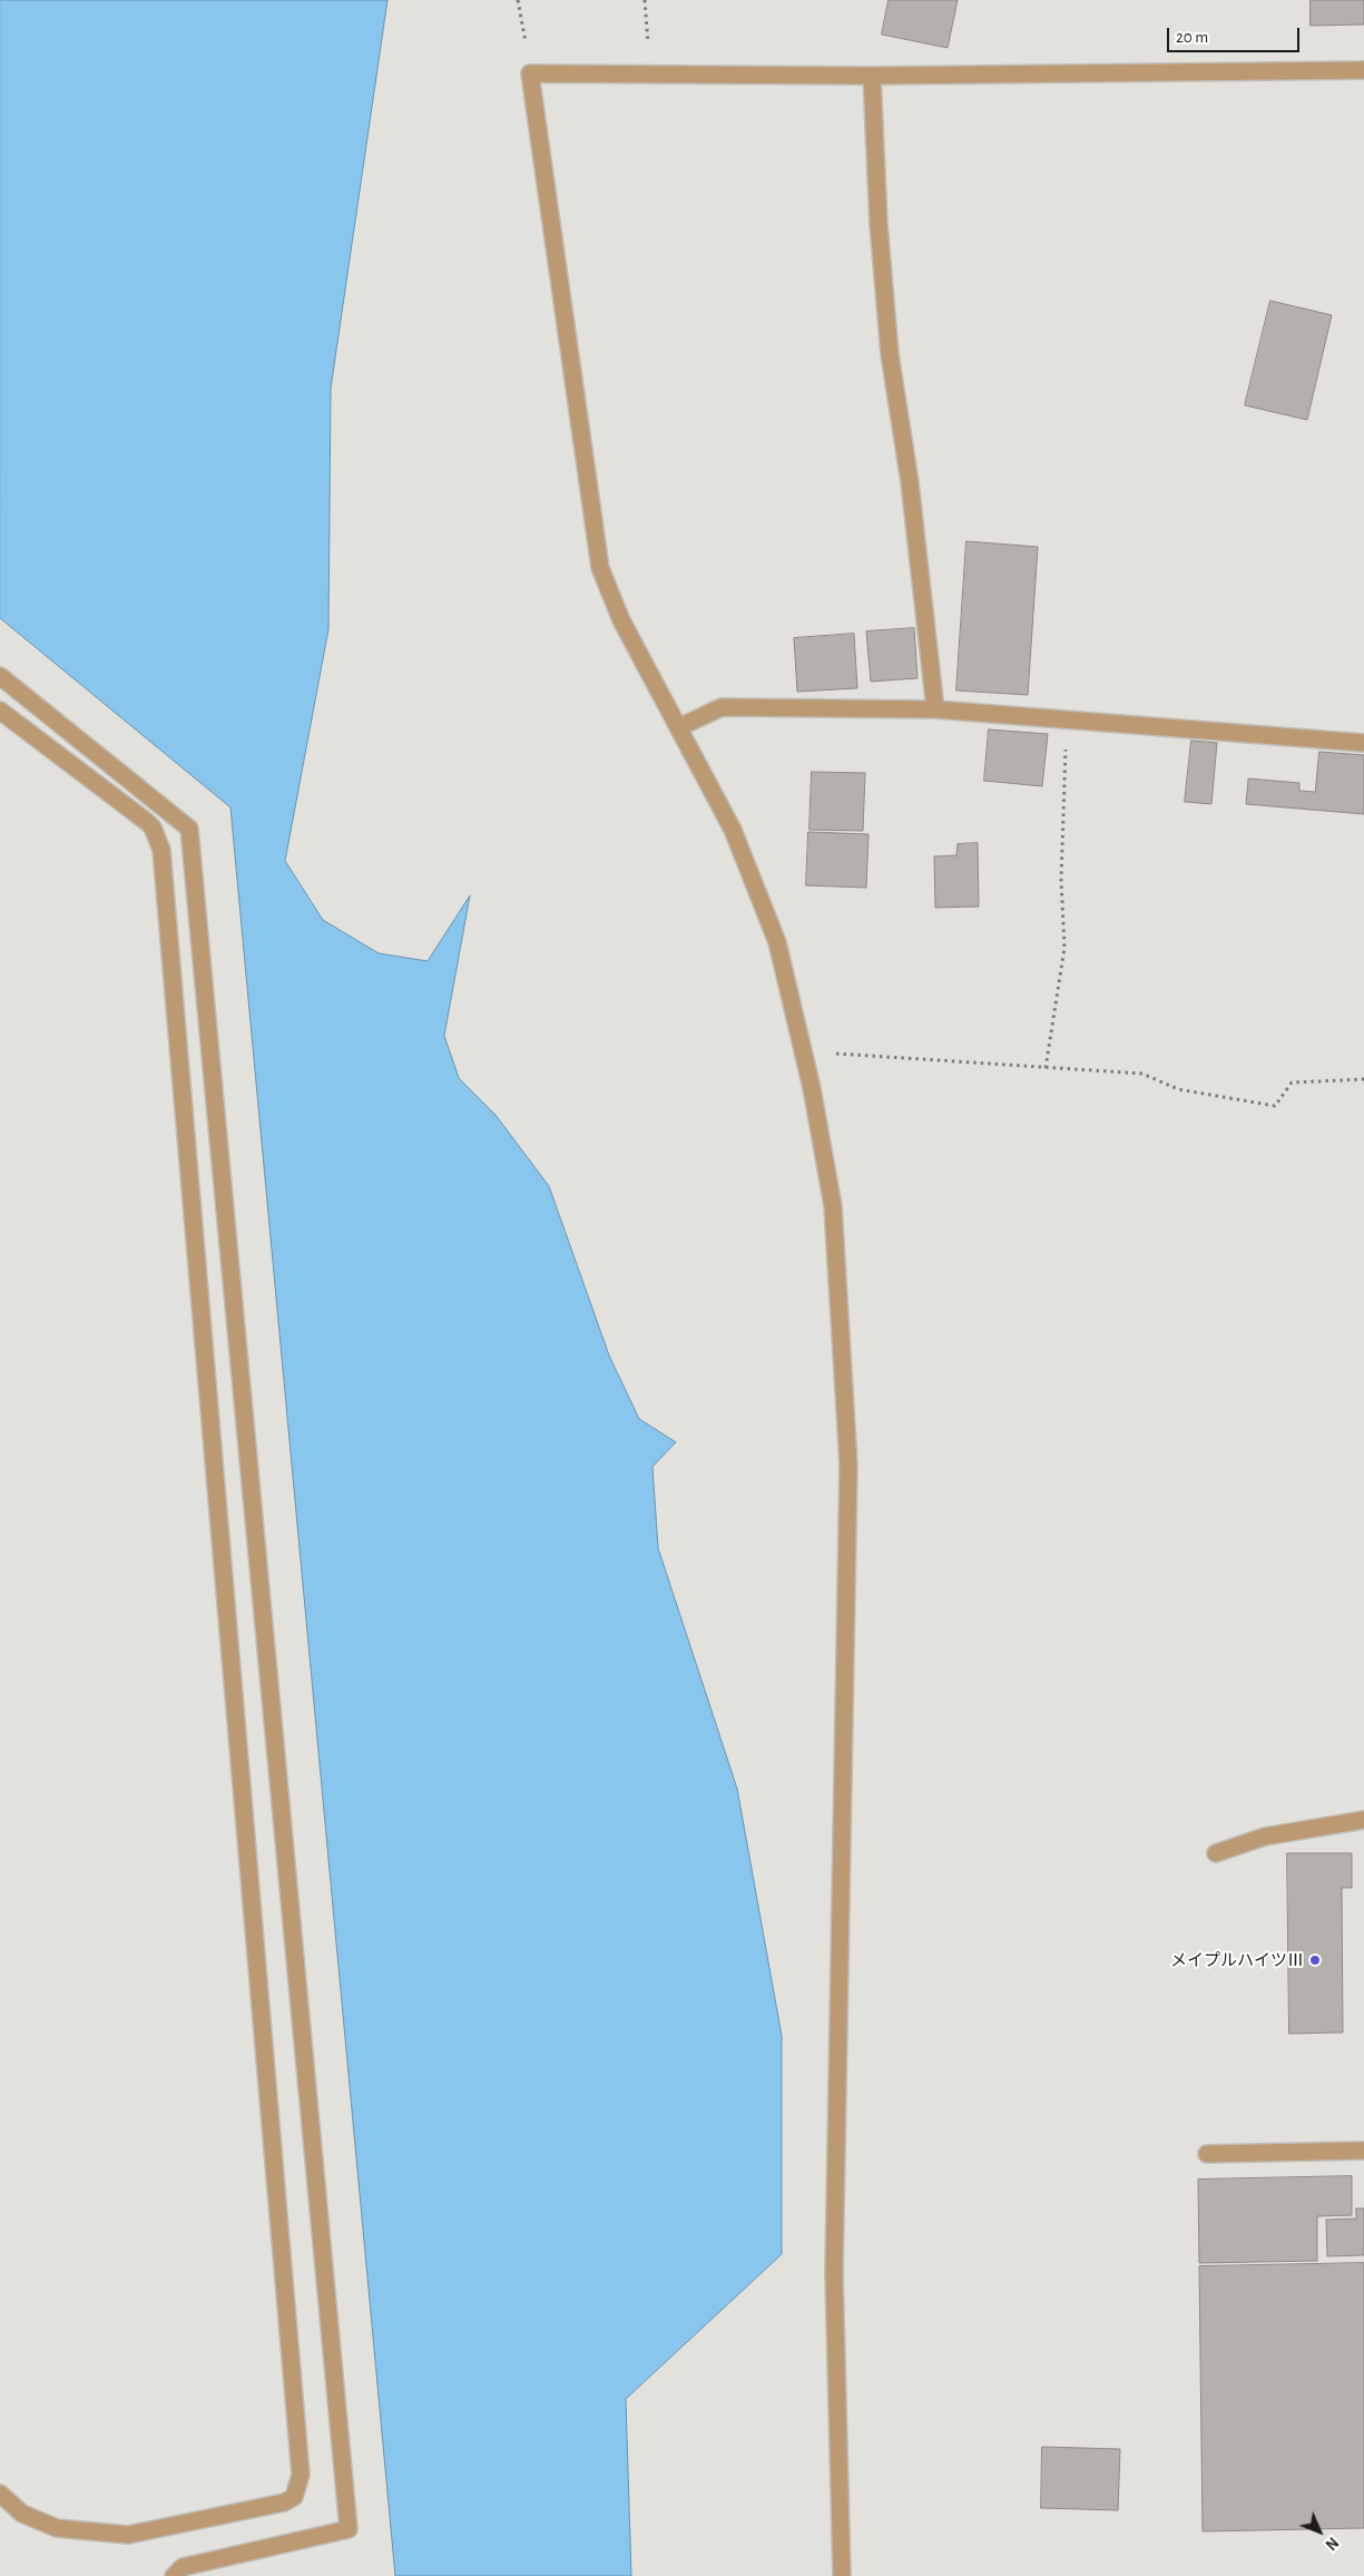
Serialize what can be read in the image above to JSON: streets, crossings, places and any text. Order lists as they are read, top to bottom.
{
  "places": ["メイプルハイツⅢ"],
  "scale_bar": "20 m",
  "north": "bottom right"
}
